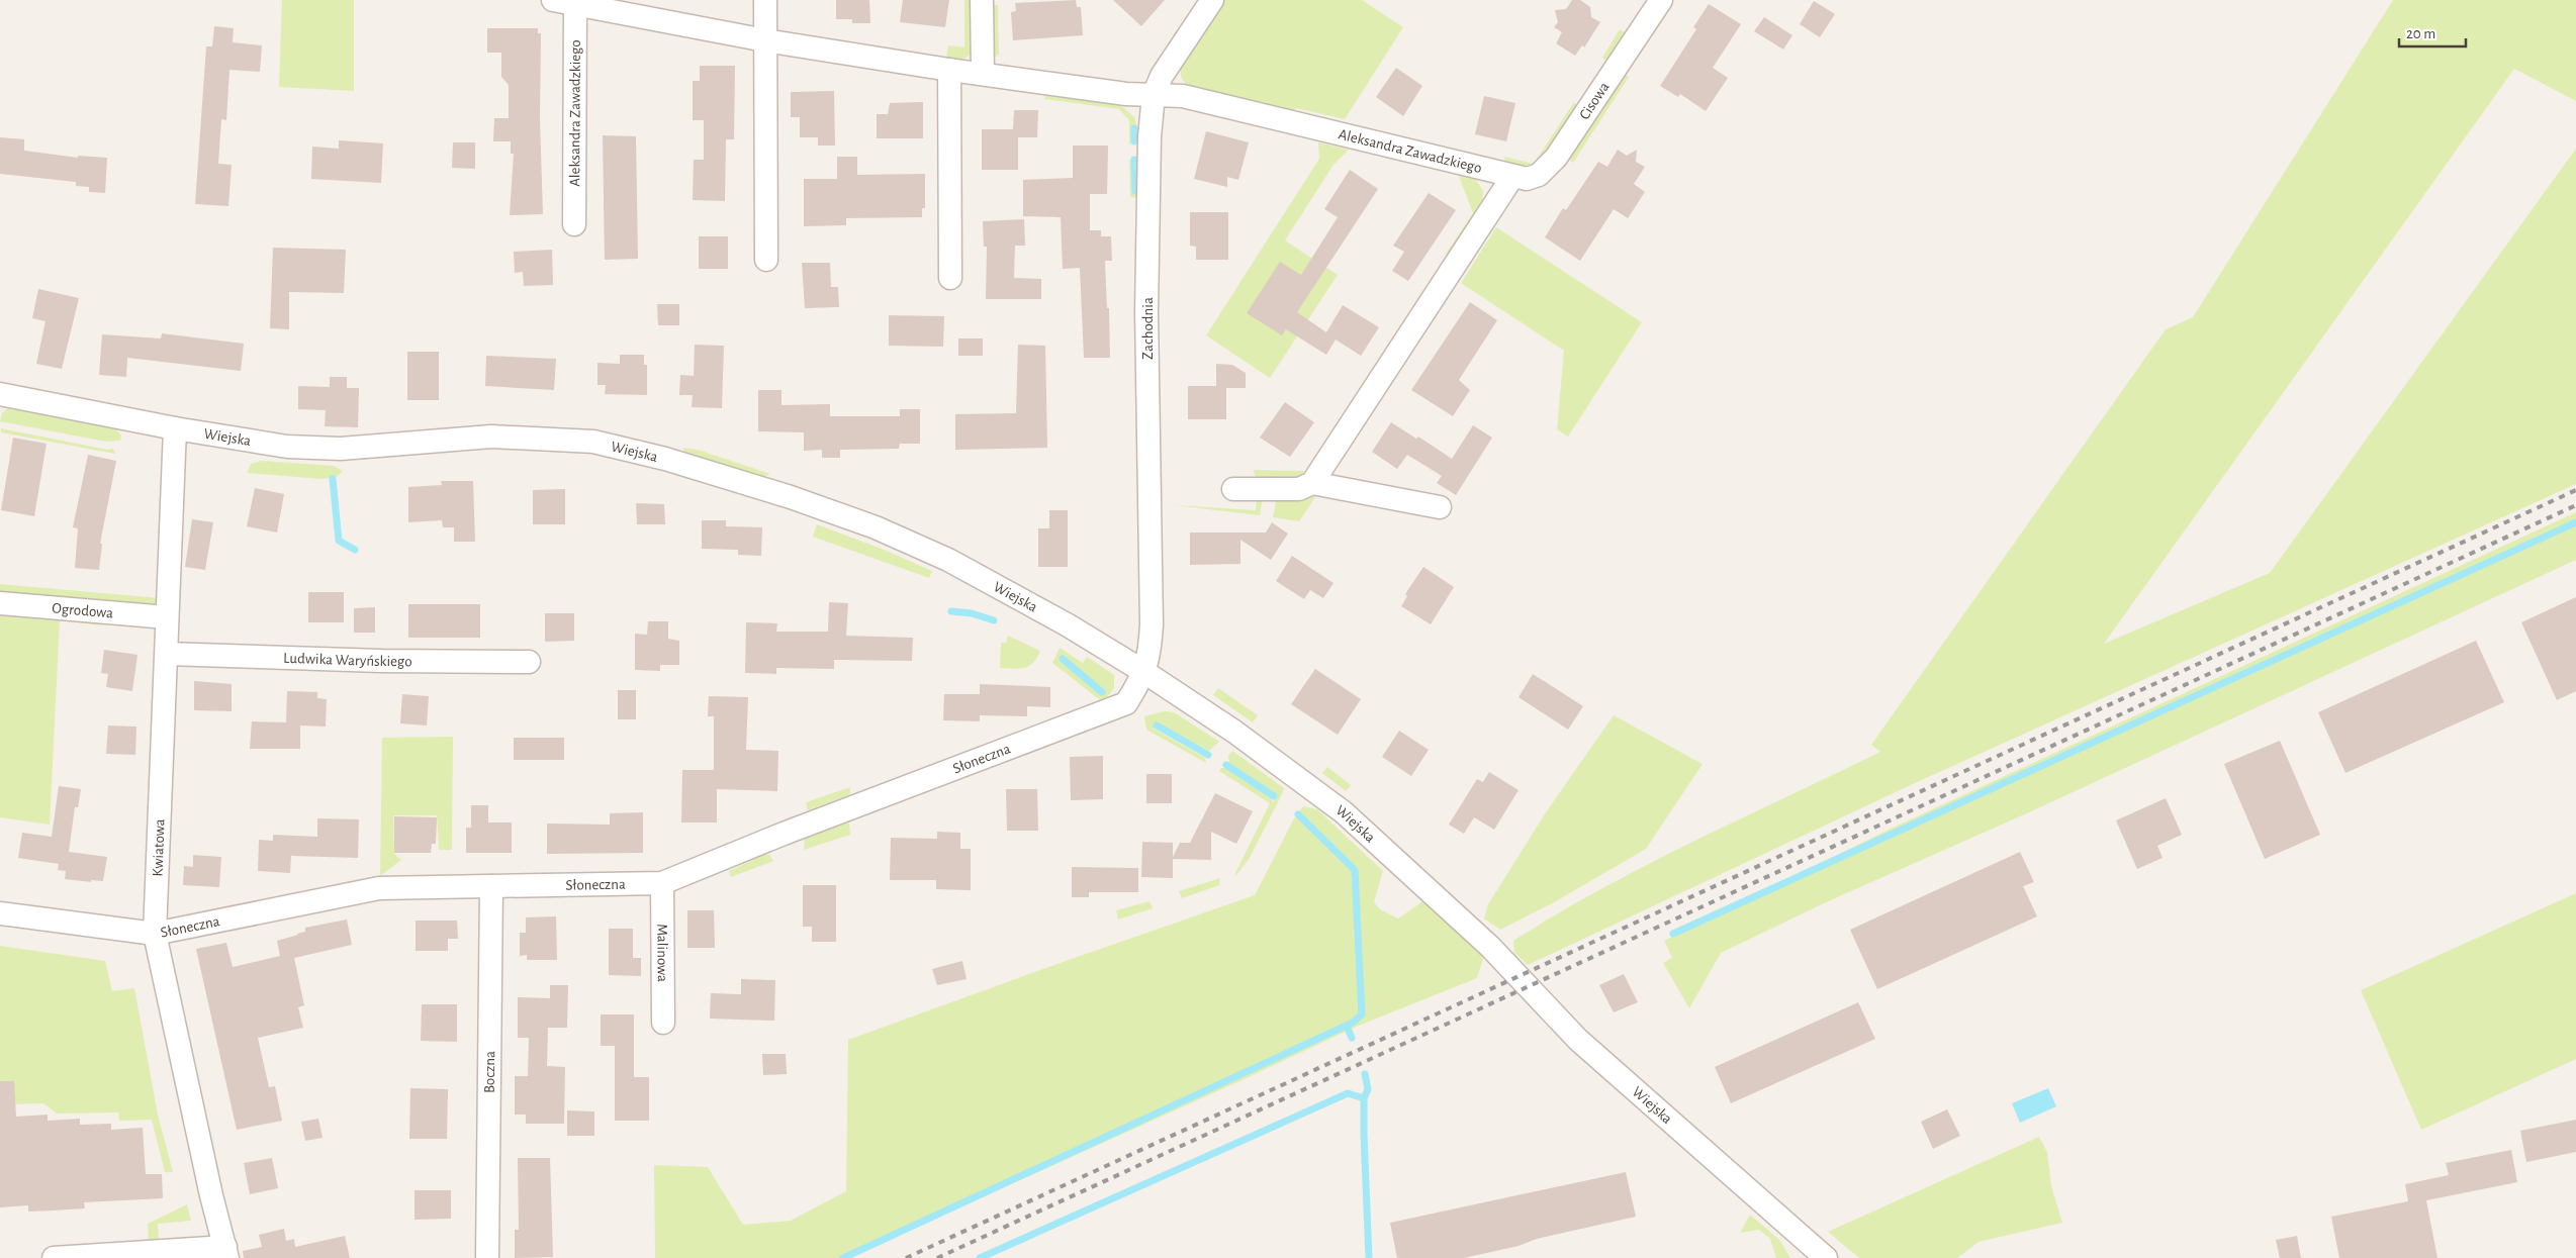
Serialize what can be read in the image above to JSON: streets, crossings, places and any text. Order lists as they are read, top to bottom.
{
  "streets": {
    "street": [
      "Cisowa",
      "Aleksandra Zawadzkiego",
      "Zachodnia",
      "Wiejska",
      "Ogrodowa",
      "Ludwika Waryńskiego",
      "Słoneczna",
      "Kwiatowa",
      "Malinowa",
      "Boczna"
    ]
  },
  "crossings": [
    ["Cisowa", "Aleksandra Zawadzkiego"],
    ["Aleksandra Zawadzkiego", "Zachodnia"],
    ["Zachodnia", "Wiejska"],
    ["Zachodnia", "Słoneczna"],
    ["Wiejska", "Słoneczna"],
    ["Wiejska", "Kwiatowa"],
    ["Ogrodowa", "Kwiatowa"],
    ["Ludwika Waryńskiego", "Kwiatowa"],
    ["Słoneczna", "Kwiatowa"],
    ["Słoneczna", "Malinowa"],
    ["Słoneczna", "Boczna"]
  ],
  "scale_bar": "20 m"
}
